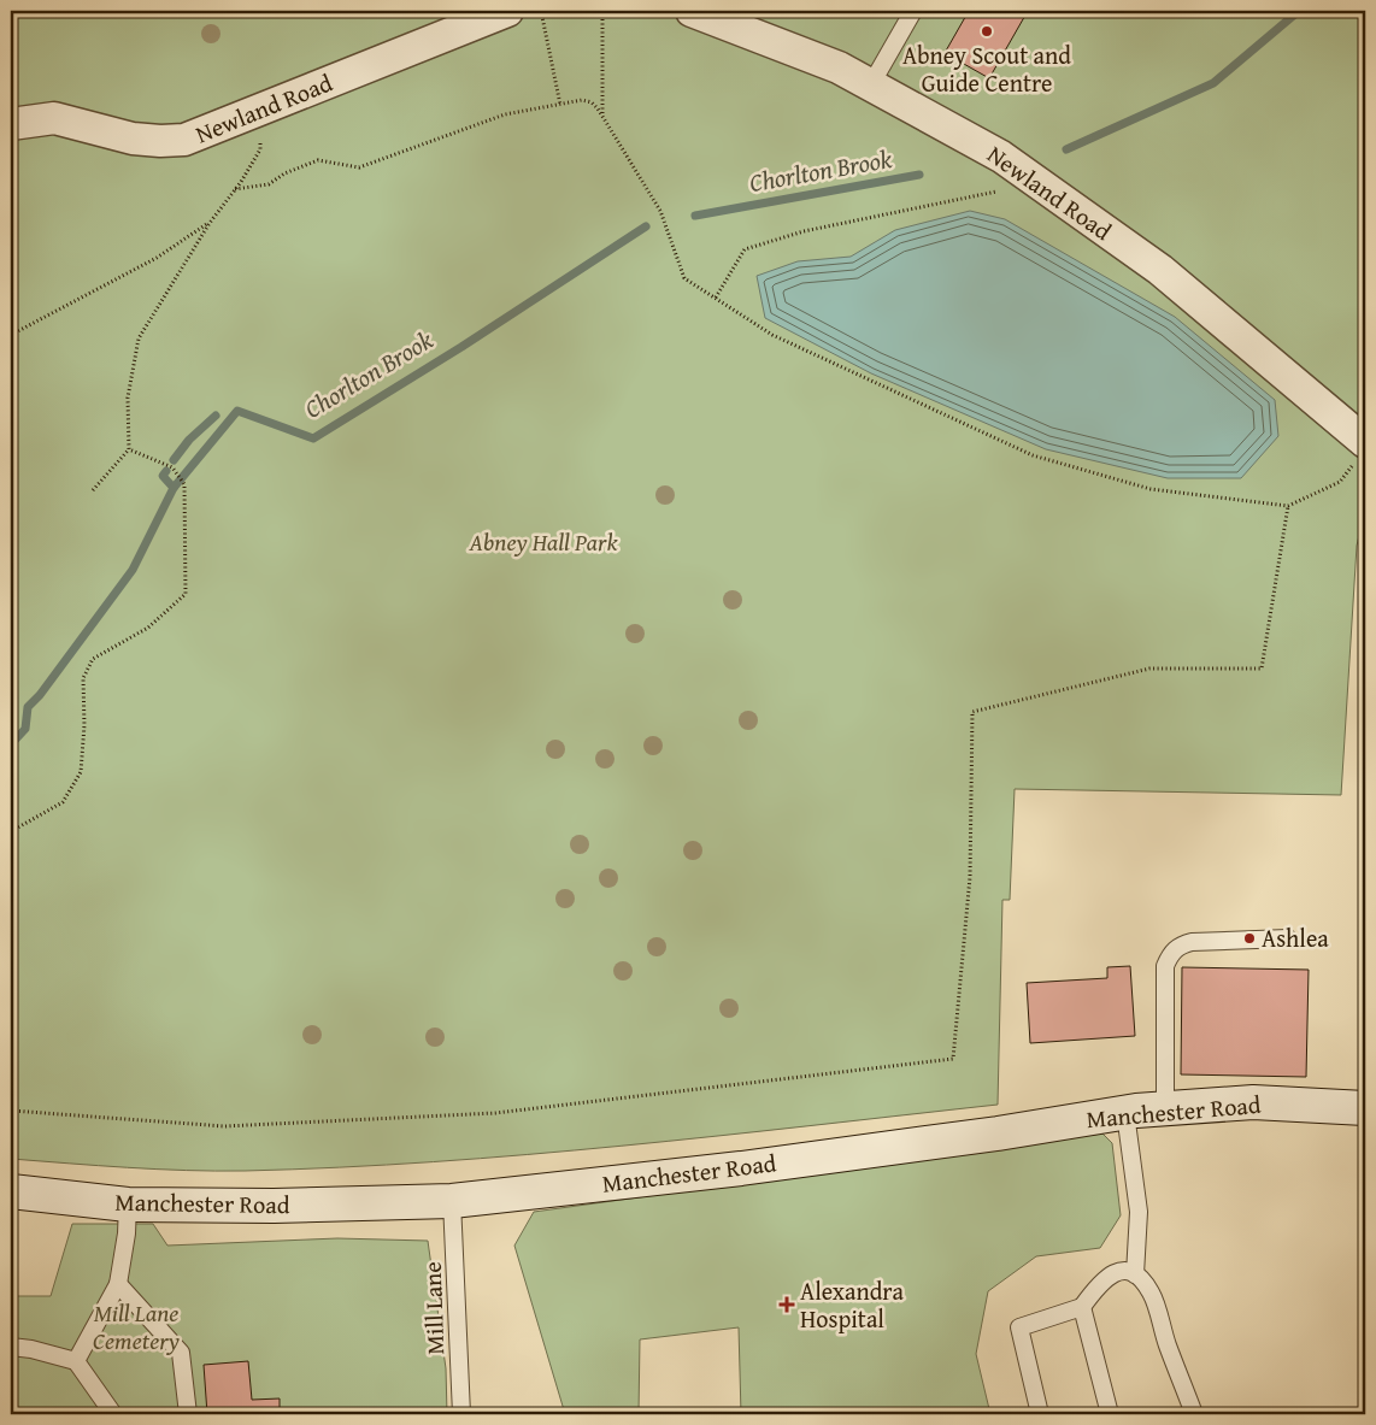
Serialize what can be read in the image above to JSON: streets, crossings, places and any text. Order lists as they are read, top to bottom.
{
  "streets": {
    "main road": ["Manchester Road"],
    "street": ["Newland Road"],
    "lane": ["Mill Lane"]
  },
  "crossings": [
    ["Manchester Road", "Mill Lane"]
  ],
  "water": ["Chorlton Brook"],
  "parks": ["Abney Hall Park", "Mill Lane Cemetery"],
  "places": {
    "other": ["Abney Scout and Guide Centre", "Ashlea"],
    "health": ["Alexandra Hospital"]
  }
}
